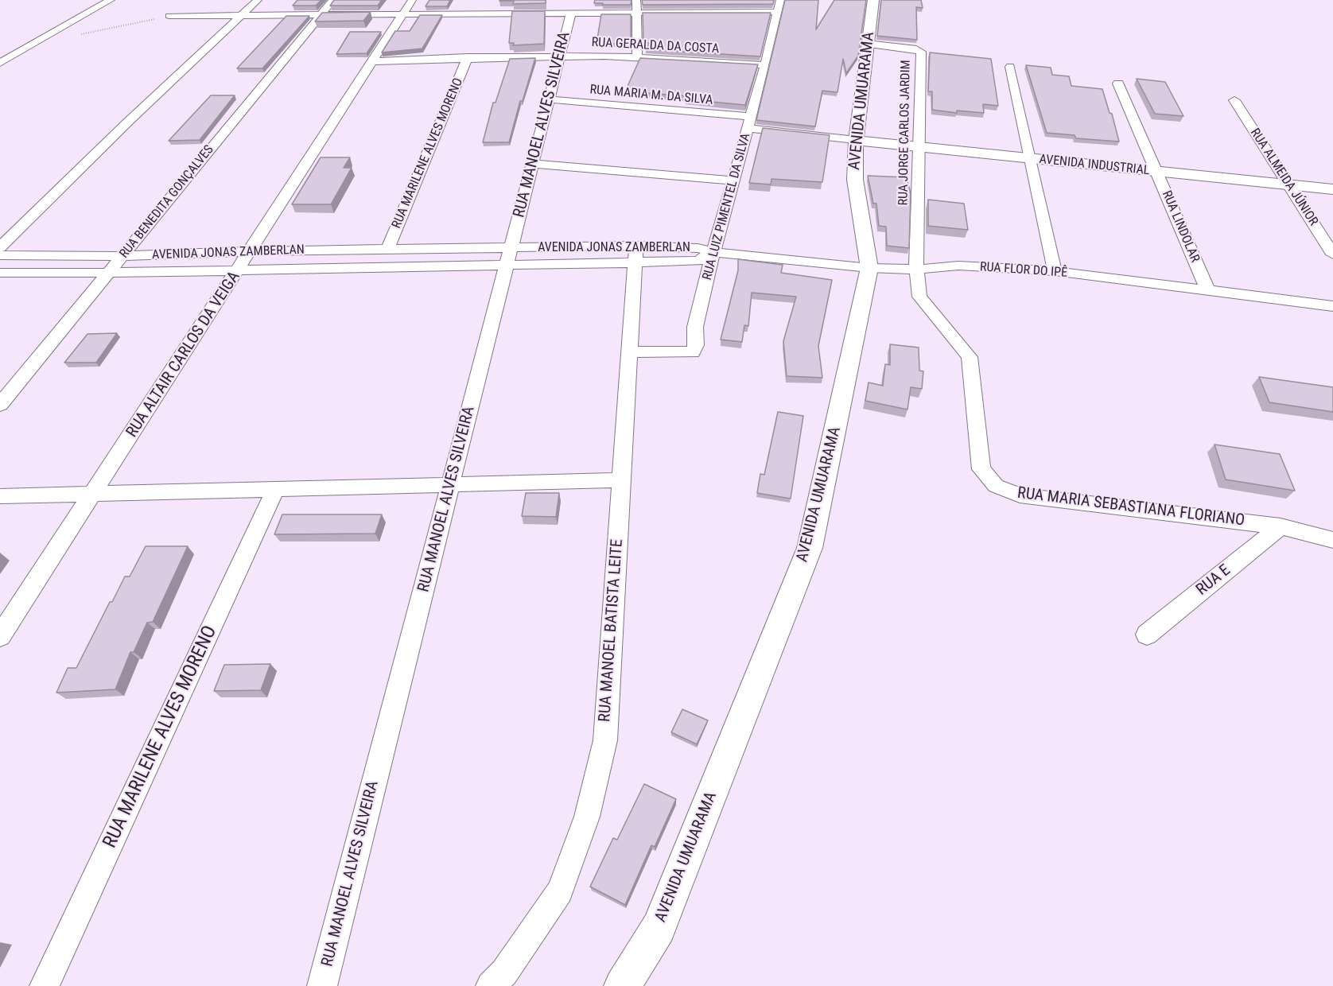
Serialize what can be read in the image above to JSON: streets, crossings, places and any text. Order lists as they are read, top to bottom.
{
  "streets": {
    "street": [
      "RUA GERALDA DA COSTA",
      "RUA MARIA M. DA SILVA",
      "AVENIDA UMUARAMA",
      "RUA MANOEL ALVES SILVEIRA",
      "RUA JORGE CARLOS JARDIM",
      "RUA MARILENE ALVES MORENO",
      "AVENIDA INDUSTRIAL",
      "RUA ALMEIDA JÚNIOR",
      "RUA BENEDITA GONÇALVES",
      "RUA LUIZ PIMENTEL DA SILVA",
      "RUA LINDOLAR",
      "AVENIDA JONAS ZAMBERLAN",
      "RUA FLOR DO IPÊ",
      "RUA ALTAIR CARLOS DA VEIGA",
      "RUA MARIA SEBASTIANA FLORIANO",
      "RUA E",
      "RUA MANOEL BATISTA LEITE"
    ]
  },
  "crossings": [
    ["RUA GERALDA DA COSTA", "RUA MANOEL ALVES SILVEIRA"],
    ["RUA GERALDA DA COSTA", "RUA MARILENE ALVES MORENO"],
    ["RUA GERALDA DA COSTA", "RUA LUIZ PIMENTEL DA SILVA"],
    ["RUA GERALDA DA COSTA", "RUA ALTAIR CARLOS DA VEIGA"],
    ["RUA MARIA M. DA SILVA", "AVENIDA UMUARAMA"],
    ["RUA MARIA M. DA SILVA", "RUA MANOEL ALVES SILVEIRA"],
    ["RUA MARIA M. DA SILVA", "AVENIDA INDUSTRIAL"],
    ["RUA MARIA M. DA SILVA", "RUA LUIZ PIMENTEL DA SILVA"],
    ["AVENIDA UMUARAMA", "RUA JORGE CARLOS JARDIM"],
    ["AVENIDA UMUARAMA", "AVENIDA INDUSTRIAL"],
    ["AVENIDA UMUARAMA", "RUA FLOR DO IPÊ"],
    ["RUA MANOEL ALVES SILVEIRA", "AVENIDA JONAS ZAMBERLAN"],
    ["RUA JORGE CARLOS JARDIM", "AVENIDA INDUSTRIAL"],
    ["RUA JORGE CARLOS JARDIM", "RUA FLOR DO IPÊ"],
    ["RUA JORGE CARLOS JARDIM", "RUA MARIA SEBASTIANA FLORIANO"],
    ["RUA MARILENE ALVES MORENO", "AVENIDA JONAS ZAMBERLAN"],
    ["AVENIDA INDUSTRIAL", "RUA ALMEIDA JÚNIOR"],
    ["AVENIDA INDUSTRIAL", "RUA LINDOLAR"],
    ["RUA BENEDITA GONÇALVES", "AVENIDA JONAS ZAMBERLAN"],
    ["RUA LUIZ PIMENTEL DA SILVA", "AVENIDA JONAS ZAMBERLAN"],
    ["RUA LUIZ PIMENTEL DA SILVA", "RUA FLOR DO IPÊ"],
    ["RUA LUIZ PIMENTEL DA SILVA", "RUA MANOEL BATISTA LEITE"],
    ["RUA LINDOLAR", "RUA FLOR DO IPÊ"],
    ["AVENIDA JONAS ZAMBERLAN", "RUA FLOR DO IPÊ"],
    ["AVENIDA JONAS ZAMBERLAN", "RUA ALTAIR CARLOS DA VEIGA"],
    ["AVENIDA JONAS ZAMBERLAN", "RUA MANOEL BATISTA LEITE"],
    ["RUA FLOR DO IPÊ", "RUA MARIA SEBASTIANA FLORIANO"],
    ["RUA MARIA SEBASTIANA FLORIANO", "RUA E"]
  ]
}
